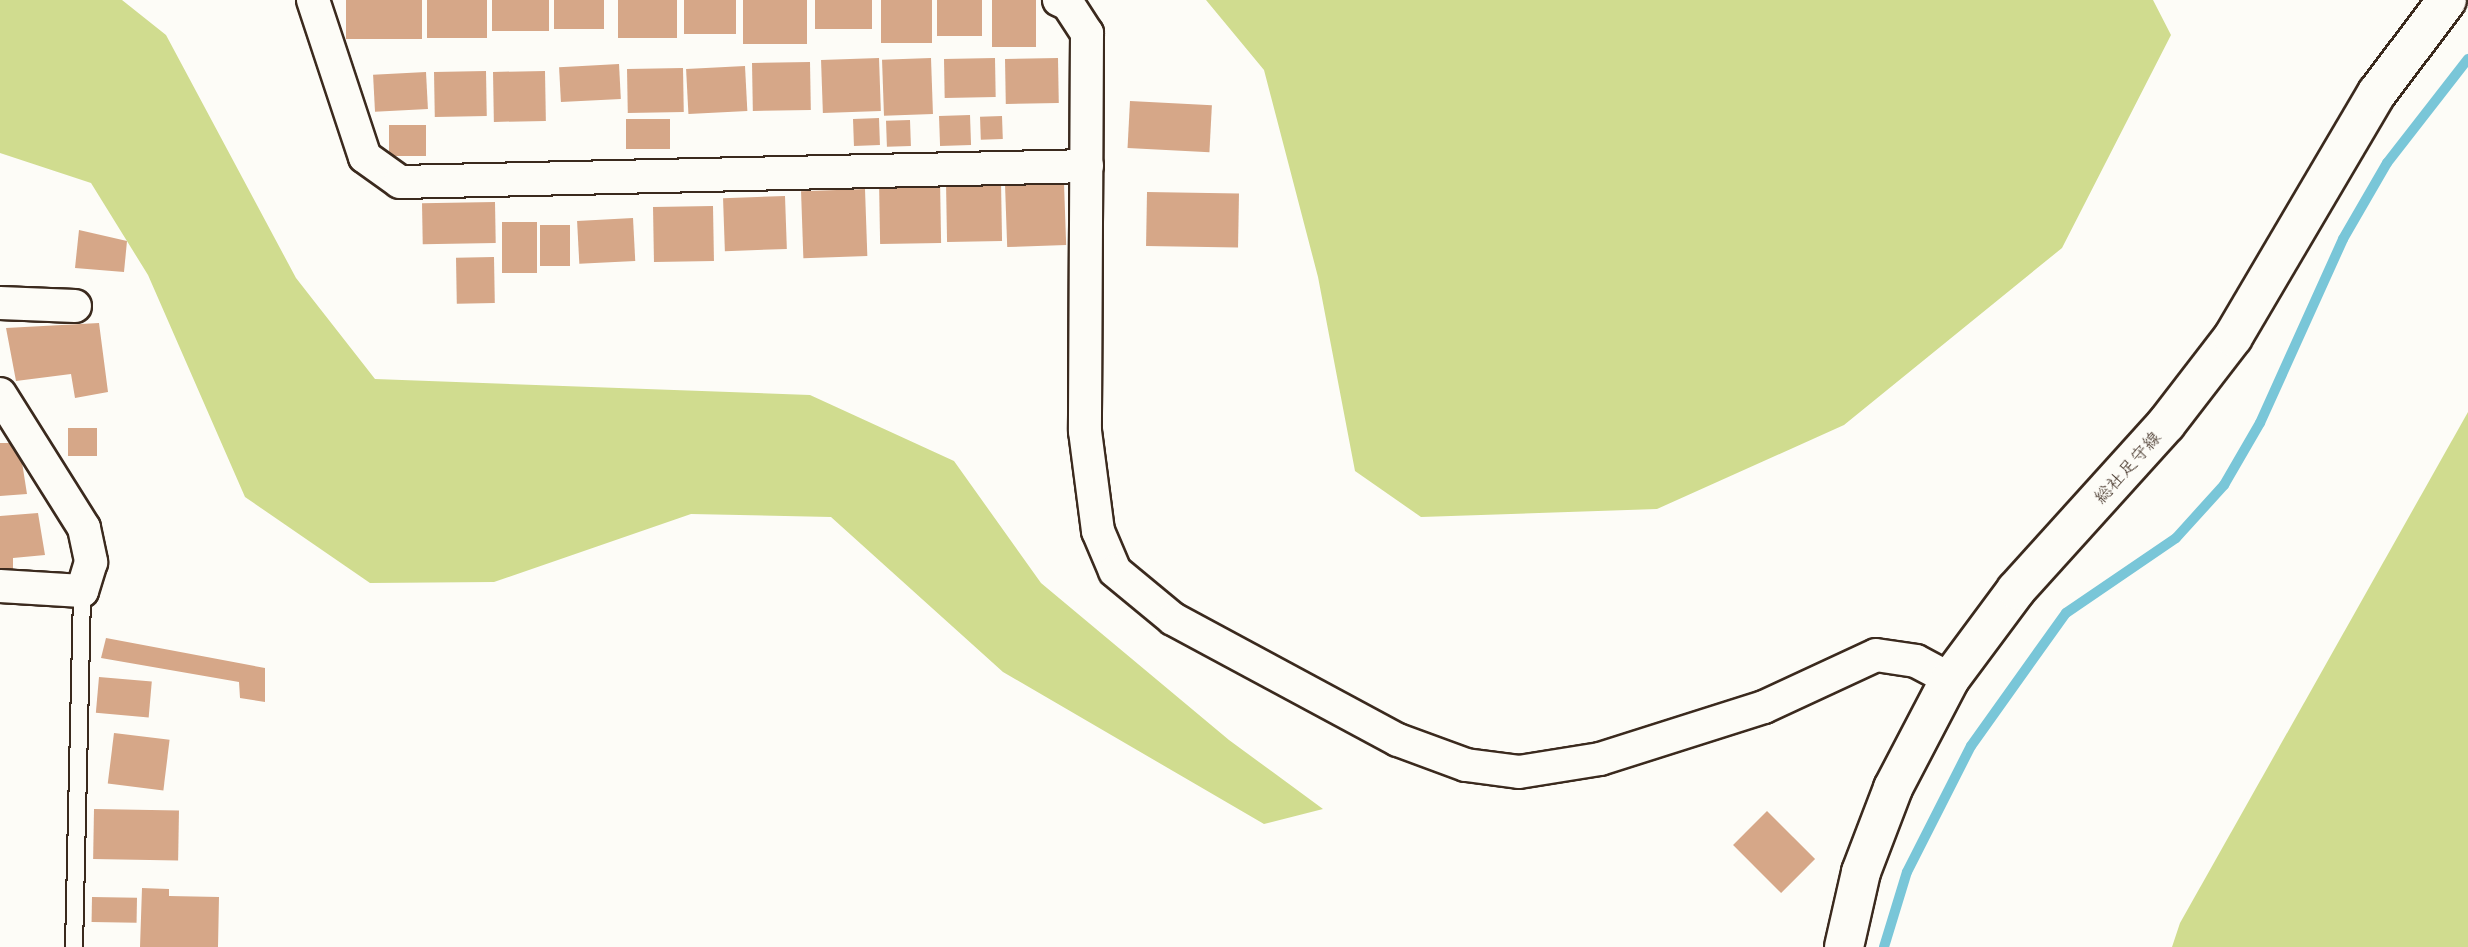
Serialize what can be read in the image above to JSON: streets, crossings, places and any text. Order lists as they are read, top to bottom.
{
  "streets": {
    "main road": ["総社足守線"]
  }
}
